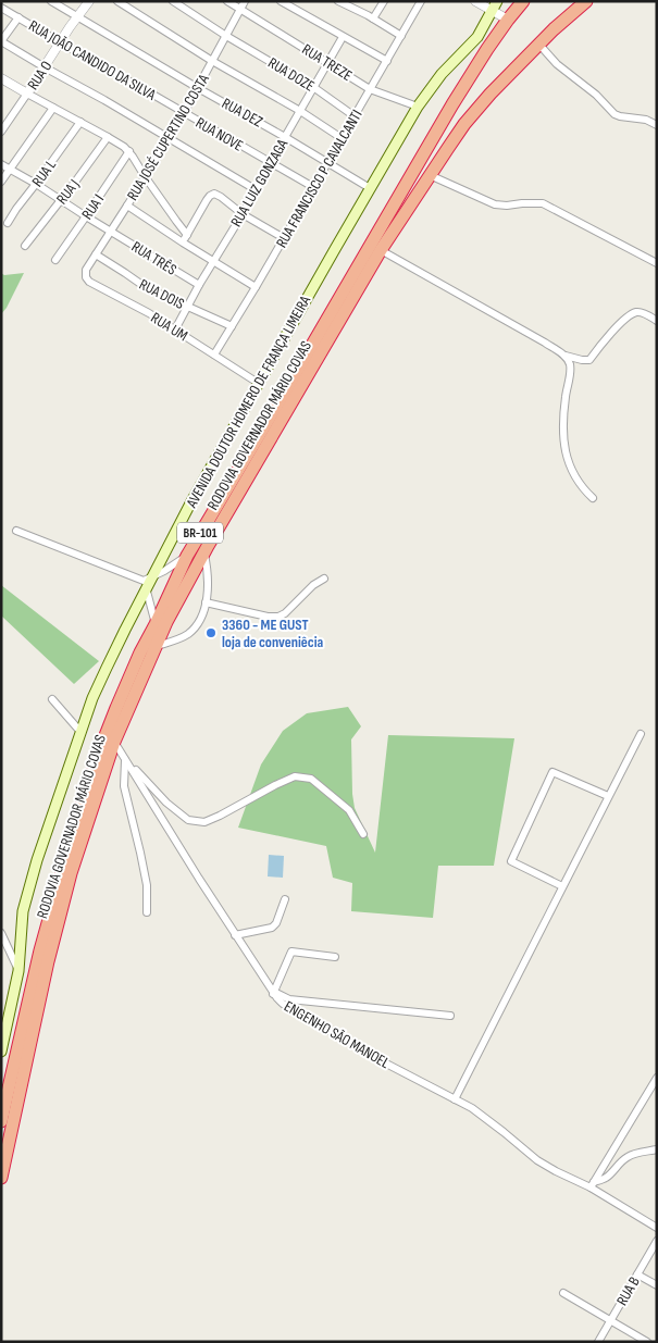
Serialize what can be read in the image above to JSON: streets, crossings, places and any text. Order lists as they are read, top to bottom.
{
  "streets": {
    "highway": ["RODOVIA GOVERNADOR MÁRIO COVAS", "BR-101"],
    "main road": ["AVENIDA DOUTOR HOMERO DE FRANÇA LIMEIRA"],
    "street": [
      "RUA JOÃO CANDIDO DA SILVA",
      "RUA TREZE",
      "RUA DOZE",
      "RUA O",
      "RUA DEZ",
      "RUA NOVE",
      "RUA JOSÉ CUPERTINO COSTA",
      "RUA L",
      "RUA FRANCISCO P CAVALCANTI",
      "RUA LUIZ GONZAGA",
      "RUA J",
      "RUA I",
      "RUA TRÊS",
      "RUA DOIS",
      "RUA UM",
      "ENGENHO SÃO MANOEL",
      "RUA B"
    ]
  },
  "crossings": [
    ["RUA JOÃO CANDIDO DA SILVA", "RUA O"],
    ["RUA JOÃO CANDIDO DA SILVA", "RUA NOVE"],
    ["RUA JOÃO CANDIDO DA SILVA", "RUA JOSÉ CUPERTINO COSTA"],
    ["RUA TREZE", "RUA JOSÉ CUPERTINO COSTA"],
    ["RUA TREZE", "RUA FRANCISCO P CAVALCANTI"],
    ["RUA TREZE", "RUA LUIZ GONZAGA"],
    ["RUA TREZE", "AVENIDA DOUTOR HOMERO DE FRANÇA LIMEIRA"],
    ["RUA DOZE", "RUA JOSÉ CUPERTINO COSTA"],
    ["RUA DOZE", "RUA FRANCISCO P CAVALCANTI"],
    ["RUA DOZE", "RUA LUIZ GONZAGA"],
    ["RUA O", "RUA DEZ"],
    ["RUA DEZ", "RUA JOSÉ CUPERTINO COSTA"],
    ["RUA DEZ", "RUA FRANCISCO P CAVALCANTI"],
    ["RUA DEZ", "RUA LUIZ GONZAGA"],
    ["RUA DEZ", "AVENIDA DOUTOR HOMERO DE FRANÇA LIMEIRA"],
    ["RUA NOVE", "RUA JOSÉ CUPERTINO COSTA"],
    ["RUA NOVE", "RUA FRANCISCO P CAVALCANTI"],
    ["RUA NOVE", "RUA LUIZ GONZAGA"],
    ["RUA JOSÉ CUPERTINO COSTA", "RUA TRÊS"],
    ["RUA JOSÉ CUPERTINO COSTA", "RUA DOIS"],
    ["RUA JOSÉ CUPERTINO COSTA", "RUA UM"],
    ["RUA L", "RUA TRÊS"],
    ["RUA FRANCISCO P CAVALCANTI", "RUA DOIS"],
    ["RUA FRANCISCO P CAVALCANTI", "RUA UM"],
    ["RUA LUIZ GONZAGA", "RUA TRÊS"],
    ["RUA LUIZ GONZAGA", "RUA DOIS"],
    ["RUA LUIZ GONZAGA", "RUA UM"],
    ["RUA J", "RUA TRÊS"],
    ["RUA I", "RUA TRÊS"],
    ["RUA UM", "AVENIDA DOUTOR HOMERO DE FRANÇA LIMEIRA"],
    ["RODOVIA GOVERNADOR MÁRIO COVAS", "ENGENHO SÃO MANOEL"]
  ],
  "places": ["3360 - ME GUST loja de conveniêcia"]
}
